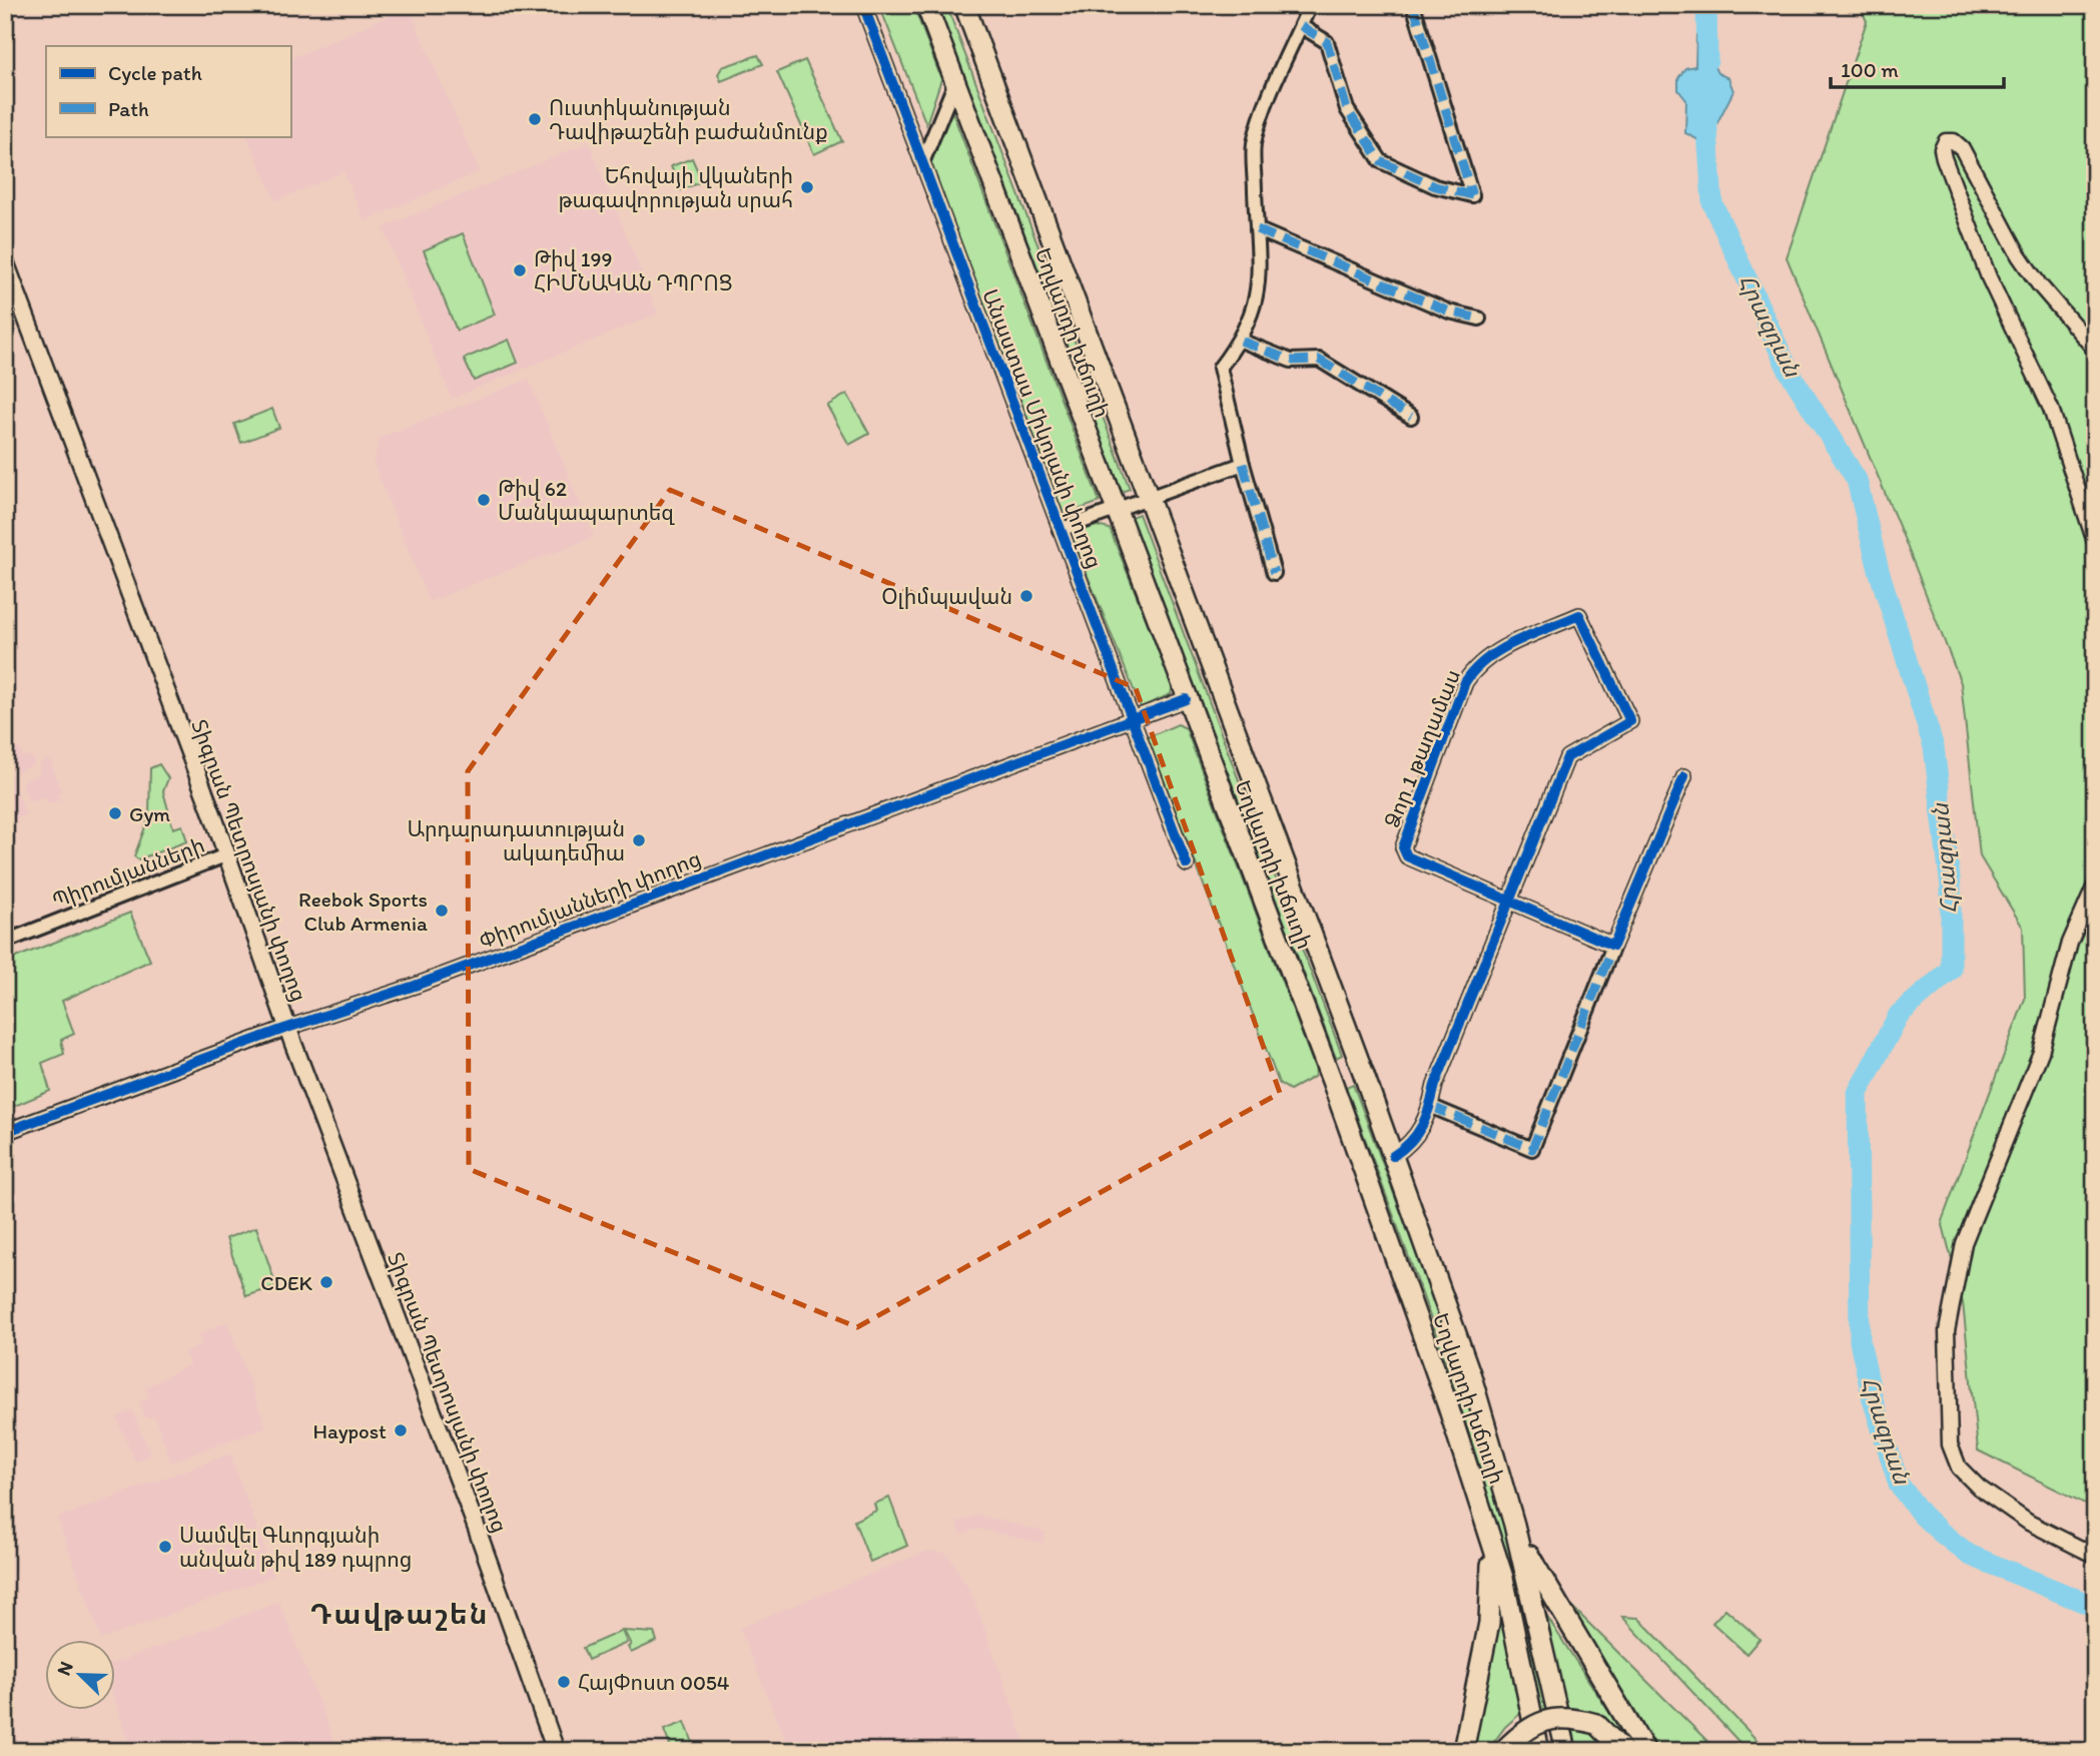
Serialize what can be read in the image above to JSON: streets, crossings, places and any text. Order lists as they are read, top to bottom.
{
  "streets": {
    "main road": ["Եղվարդի խճուղի", "Տիգրան Պետրոսյանի փողոց"],
    "street": [
      "Անաստաս Միկոյանի փողոց",
      "Ձոր 1 թաղամաս",
      "Պիրումյանների",
      "Փիրումյանների փողոց"
    ]
  },
  "crossings": [
    ["Եղվարդի խճուղի", "Ձոր 1 թաղամաս"],
    ["Եղվարդի խճուղի", "Փիրումյանների փողոց"],
    ["Անաստաս Միկոյանի փողոց", "Փիրումյանների փողոց"],
    ["Տիգրան Պետրոսյանի փողոց", "Պիրումյանների"],
    ["Տիգրան Պետրոսյանի փողոց", "Փիրումյանների փողոց"]
  ],
  "districts": ["Դավթաշեն"],
  "water": ["Հրազդան"],
  "places": [
    "Ուստիկանության Դավիթաշենի բաժանմունք",
    "Եհովայի վկաների թագավորության սրահ",
    "Թիվ 199 ՀԻՄՆԱԿԱՆ ԴՊՐՈՑ",
    "Թիվ 62 Մանկապարտեզ",
    "Օլիմպավան",
    "Gym",
    "Արդարադատության ակադեմիա",
    "Reebok Sports Club Armenia",
    "CDEK",
    "Haypost",
    "Սամվել Գևորգյանի անվան թիվ 189 դպրոց",
    "ՀայՓոստ 0054"
  ],
  "legend": ["Cycle path", "Path"],
  "scale_bar": "100 m",
  "north": "top left"
}
